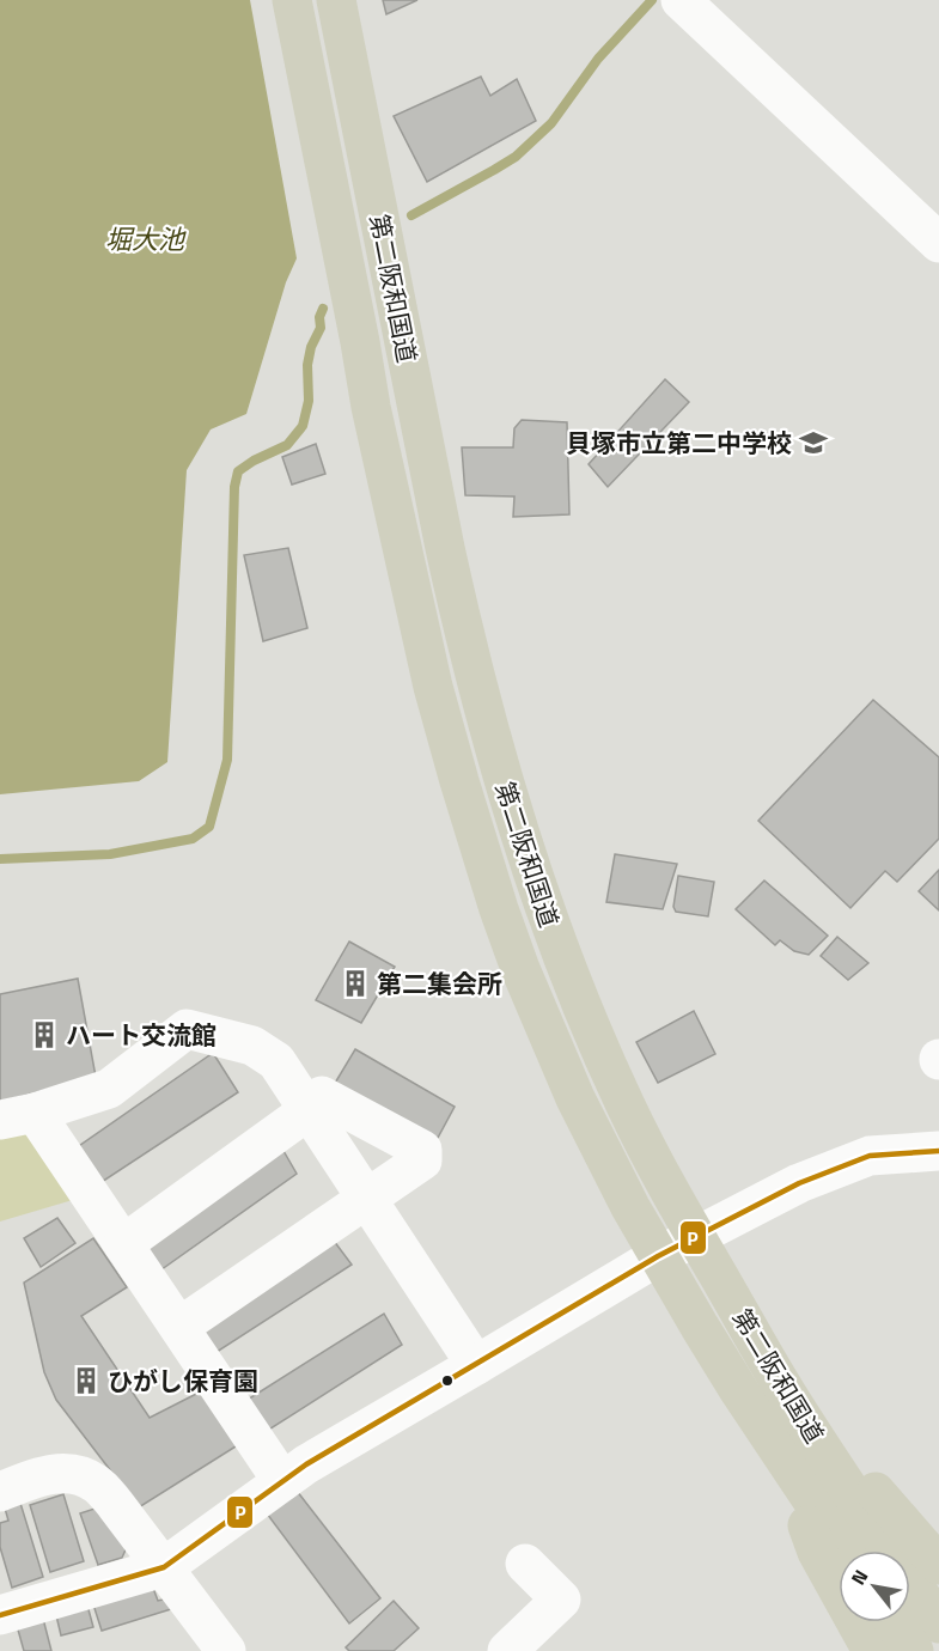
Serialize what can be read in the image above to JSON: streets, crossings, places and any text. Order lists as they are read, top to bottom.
{
  "streets": {
    "highway": ["第二阪和国道"]
  },
  "water": ["堀大池"],
  "places": {
    "school or university": ["貝塚市立第二中学校"],
    "building": ["第二集会所", "ハート交流館", "ひがし保育園"]
  },
  "lines": ["transit line P"],
  "north": "top left"
}
